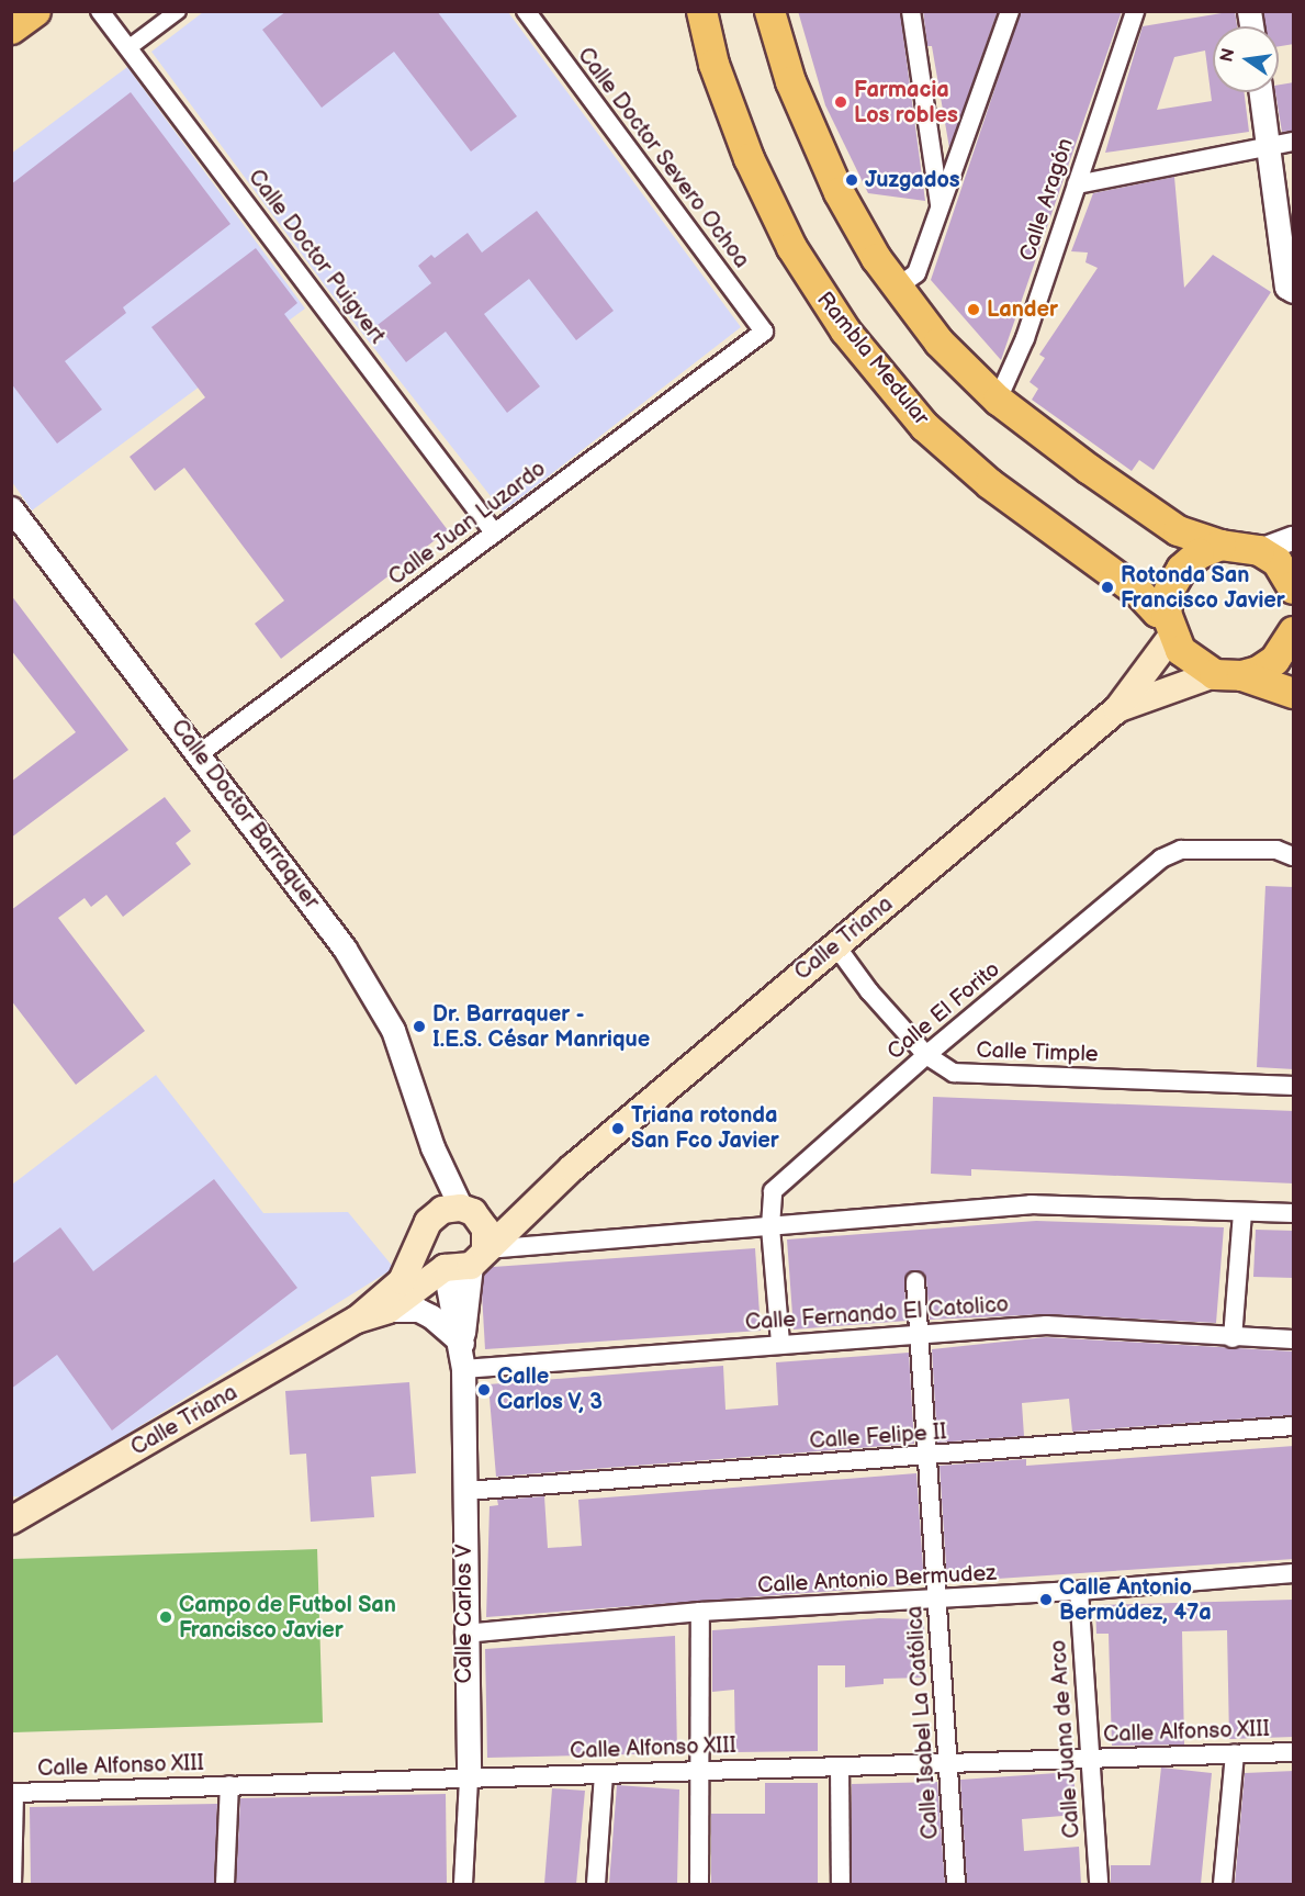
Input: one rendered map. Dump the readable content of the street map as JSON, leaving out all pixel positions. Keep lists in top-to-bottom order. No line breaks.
{"streets":{"main road":["Rambla Medular","Calle Triana"],"street":["Calle Doctor Severo Ochoa","Calle Aragón","Calle Doctor Puigvert","Calle Juan Luzardo","Calle Doctor Barraquer","Calle El Forito","Calle Timple","Calle Fernando El Catolico","Calle Felipe II","Calle Antonio Bermudez","Calle Carlos V","Calle Isabel La Católica","Calle Alfonso XIII","Calle Juana de Arco"]},"crossings":[["Calle Doctor Severo Ochoa","Calle Juan Luzardo"],["Calle Doctor Puigvert","Calle Juan Luzardo"],["Rambla Medular","Calle Triana"],["Calle Juan Luzardo","Calle Doctor Barraquer"],["Calle Doctor Barraquer","Calle Triana"],["Calle Doctor Barraquer","Calle Carlos V"],["Calle Triana","Calle Timple"],["Calle Triana","Calle Carlos V"],["Calle El Forito","Calle Timple"],["Calle El Forito","Calle Fernando El Catolico"],["Calle Fernando El Catolico","Calle Carlos V"],["Calle Fernando El Catolico","Calle Isabel La Católica"],["Calle Felipe II","Calle Carlos V"],["Calle Felipe II","Calle Isabel La Católica"],["Calle Antonio Bermudez","Calle Carlos V"],["Calle Antonio Bermudez","Calle Isabel La Católica"],["Calle Antonio Bermudez","Calle Juana de Arco"],["Calle Carlos V","Calle Alfonso XIII"],["Calle Isabel La Católica","Calle Alfonso XIII"],["Calle Alfonso XIII","Calle Juana de Arco"]],"places":["Farmacia Los robles","Juzgados","Lander","Rotonda San Francisco Javier","Dr. Barraquer - I.E.S. César Manrique","Triana rotonda San Fco Javier","Calle Carlos V, 3","Calle Antonio Bermúdez, 47a","Campo de Futbol San Francisco Javier"],"north":"left"}
